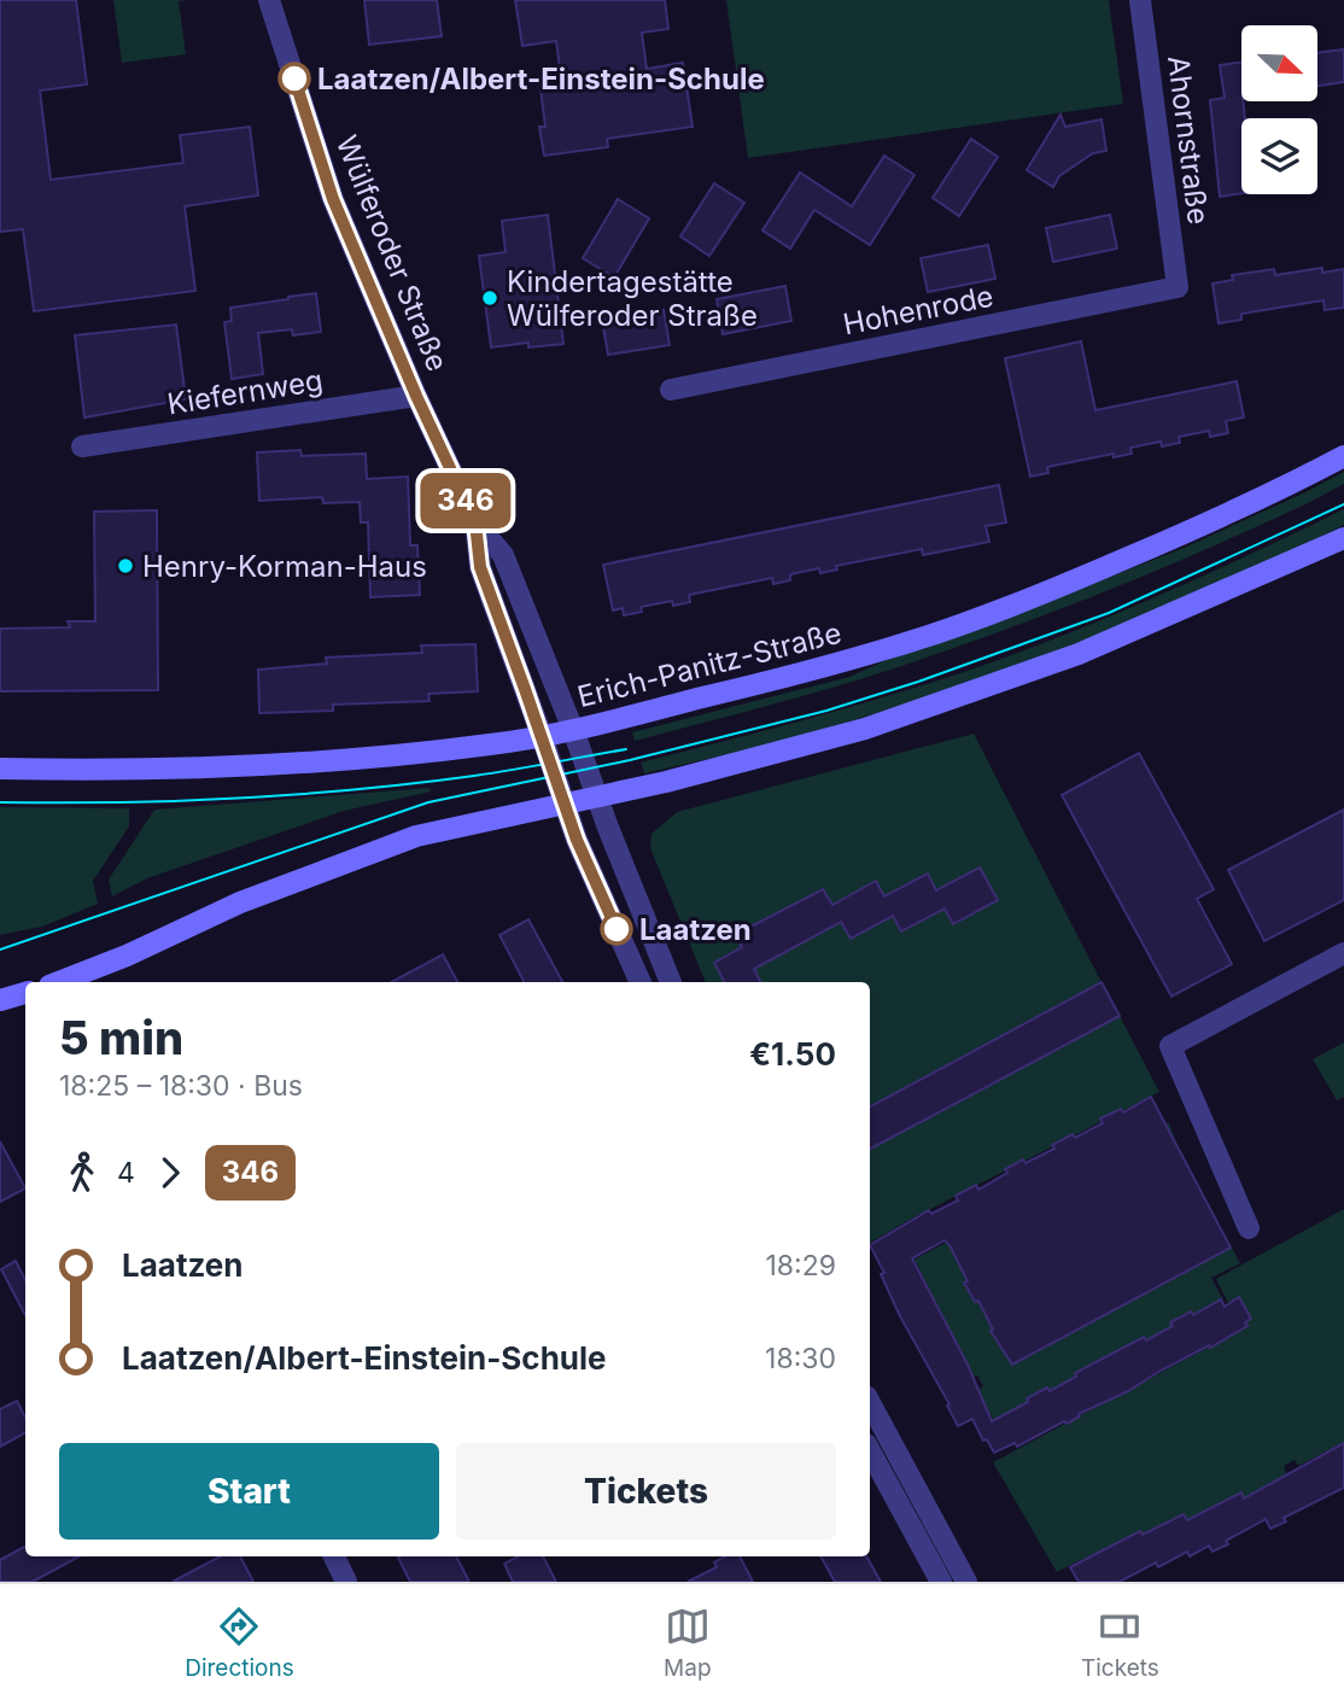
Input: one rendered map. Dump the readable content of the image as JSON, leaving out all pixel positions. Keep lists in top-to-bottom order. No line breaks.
{"streets":{"main road":["Erich-Panitz-Straße"],"street":["Ahornstraße","Wülferoder Straße","Hohenrode","Kiefernweg"]},"crossings":[["Ahornstraße","Hohenrode"],["Wülferoder Straße","Kiefernweg"],["Wülferoder Straße","Erich-Panitz-Straße"]],"places":["Laatzen/Albert-Einstein-Schule","Kindertagestätte Wülferoder Straße","Henry-Korman-Haus","Laatzen"],"lines":["bus line 346"],"north":"bottom right","page":{"on_map":"346","heading":["5 min","18:25 – 18:30 · Bus","€1.50"],"legs":["4","346"],"list":[{"name":"Laatzen","value":"18:29"},{"name":"Laatzen/Albert-Einstein-Schule","value":"18:30"}],"buttons":["Start","Tickets"],"tabs":["Directions","Map","Tickets"]}}
